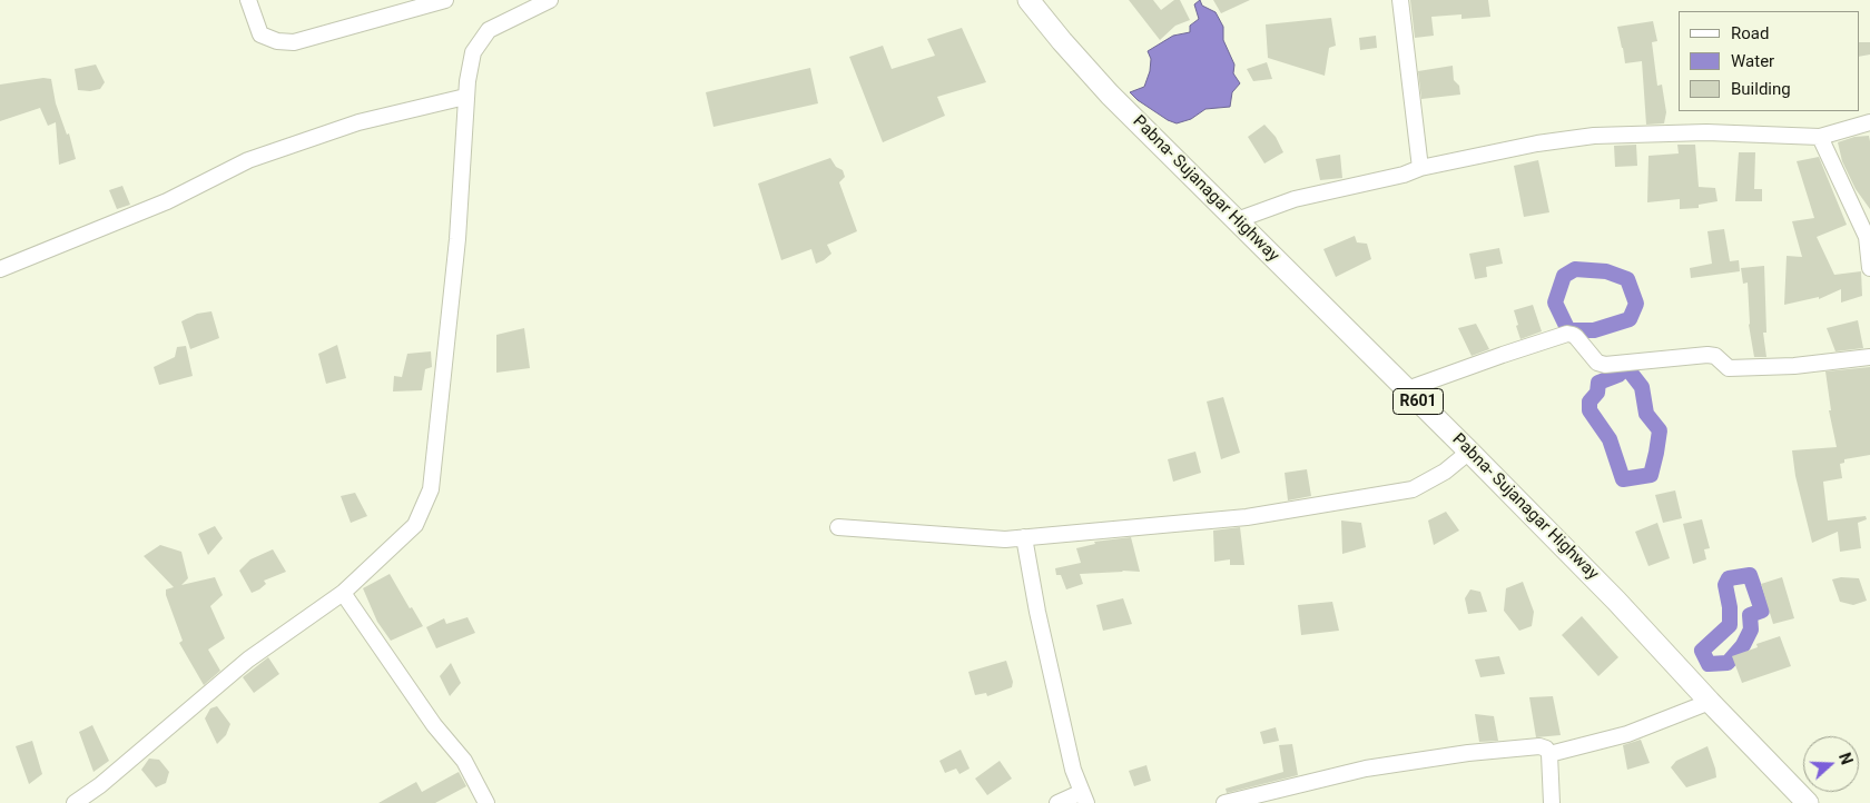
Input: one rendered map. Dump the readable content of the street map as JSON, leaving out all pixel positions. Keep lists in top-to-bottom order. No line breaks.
{"streets":{"main road":["Pabna- Sujanagar Highway","R601"]},"legend":["Road","Water","Building"],"north":"right"}
